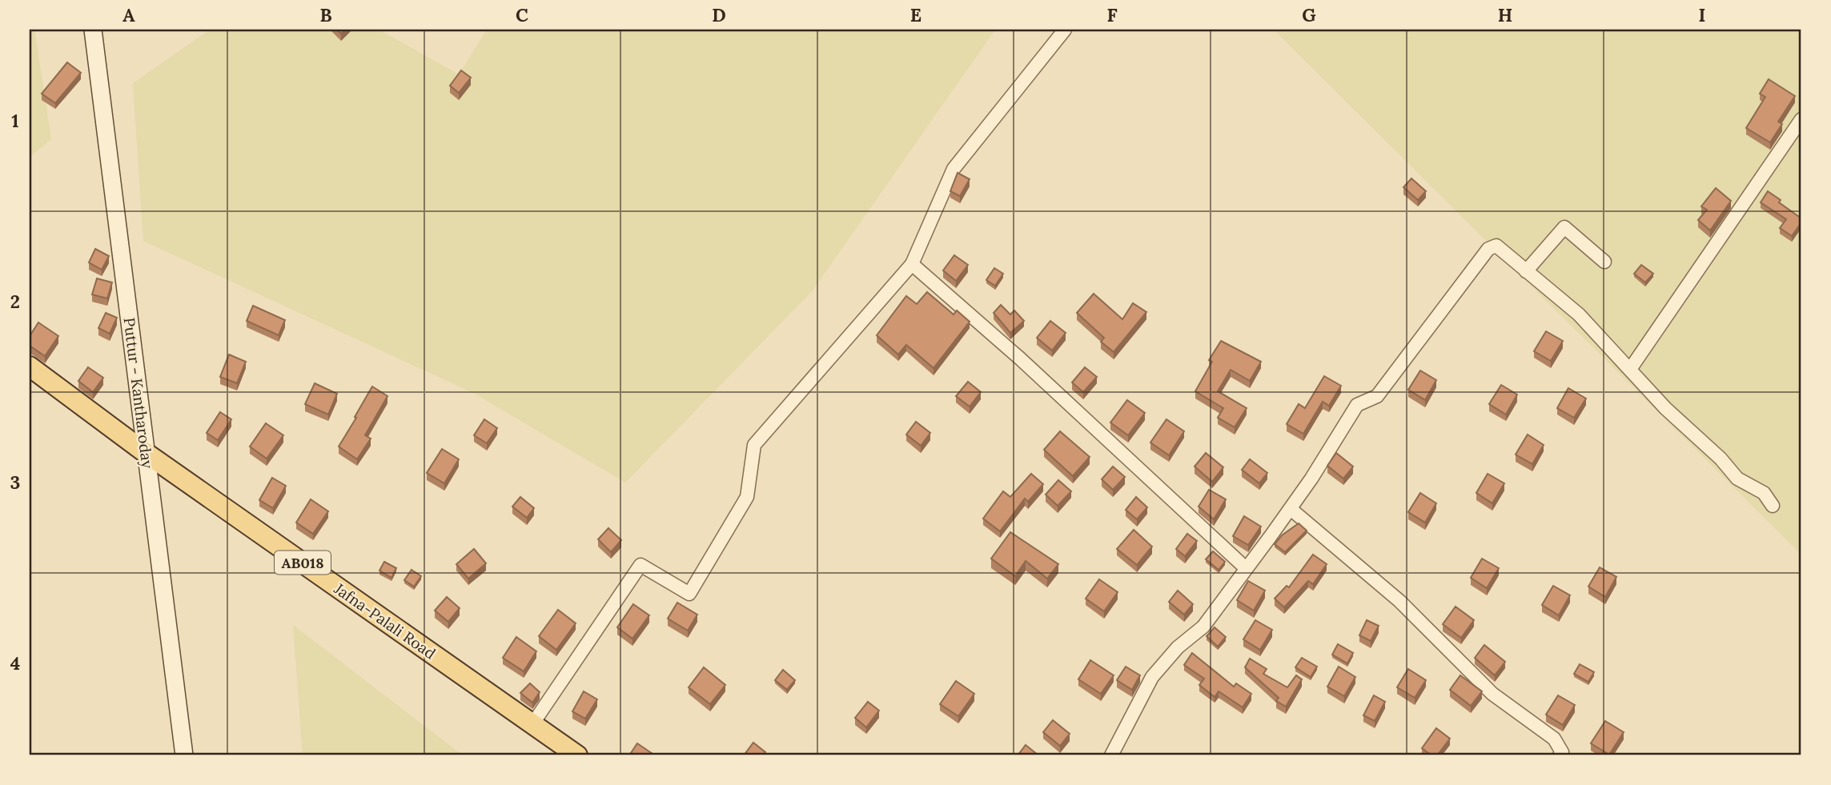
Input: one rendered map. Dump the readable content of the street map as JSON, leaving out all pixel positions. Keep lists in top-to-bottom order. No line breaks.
{"streets":{"main road":["Puttur - Kantharoday","AB018","Jafna-Palali Road"]},"crossings":[["Puttur - Kantharoday","Jafna-Palali Road"]],"grid":{"columns":["A","B","C","D","E","F","G","H","I"],"rows":["1","2","3","4"]}}
